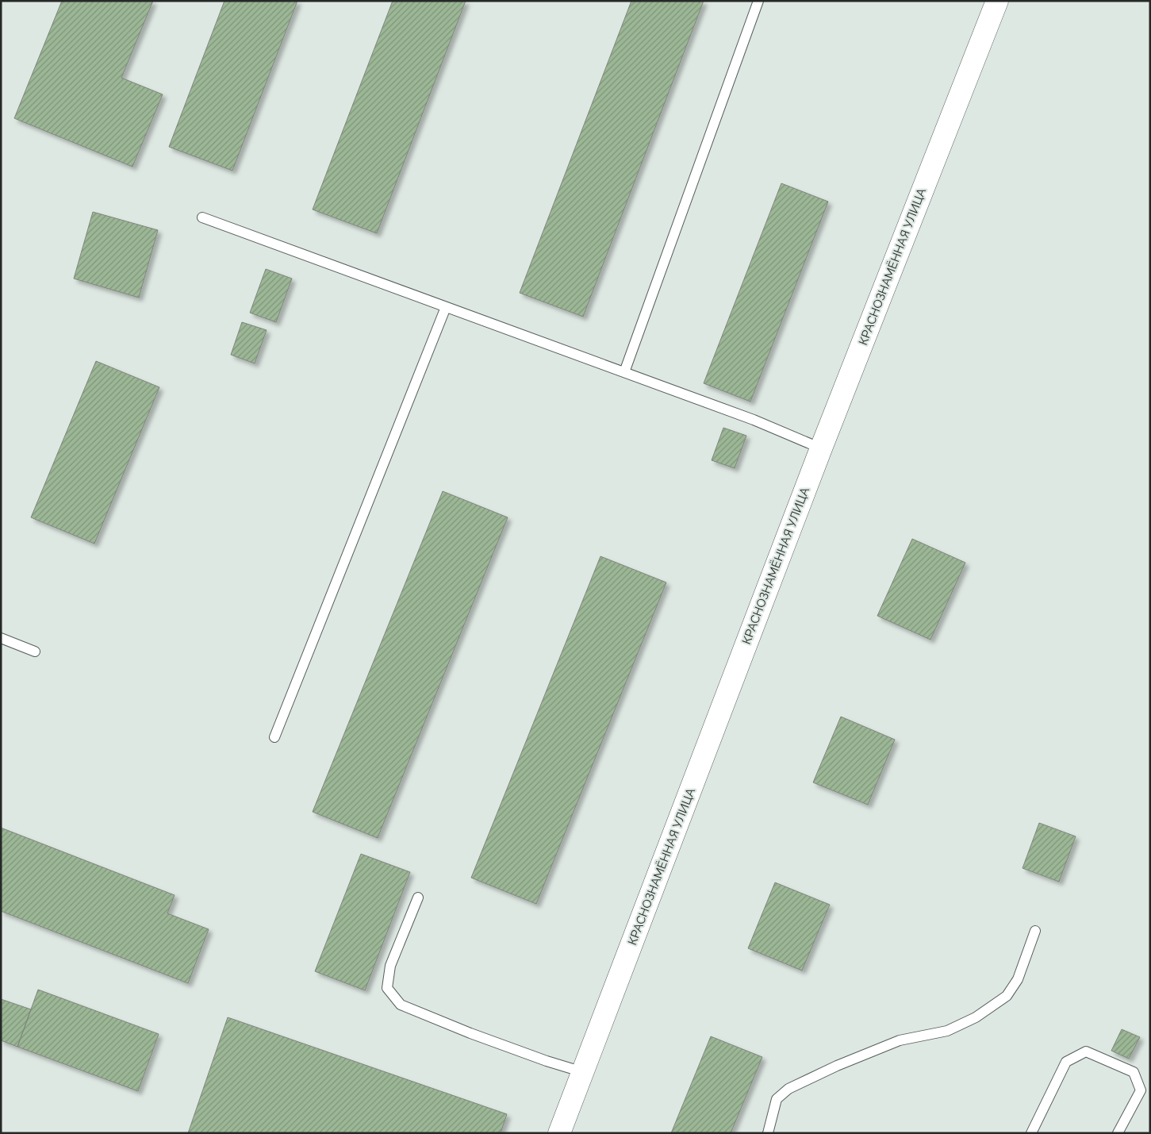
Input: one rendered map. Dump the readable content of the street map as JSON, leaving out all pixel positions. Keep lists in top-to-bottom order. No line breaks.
{"streets":{"main road":["КРАСНОЗНАМЁННАЯ УЛИЦА"]}}
